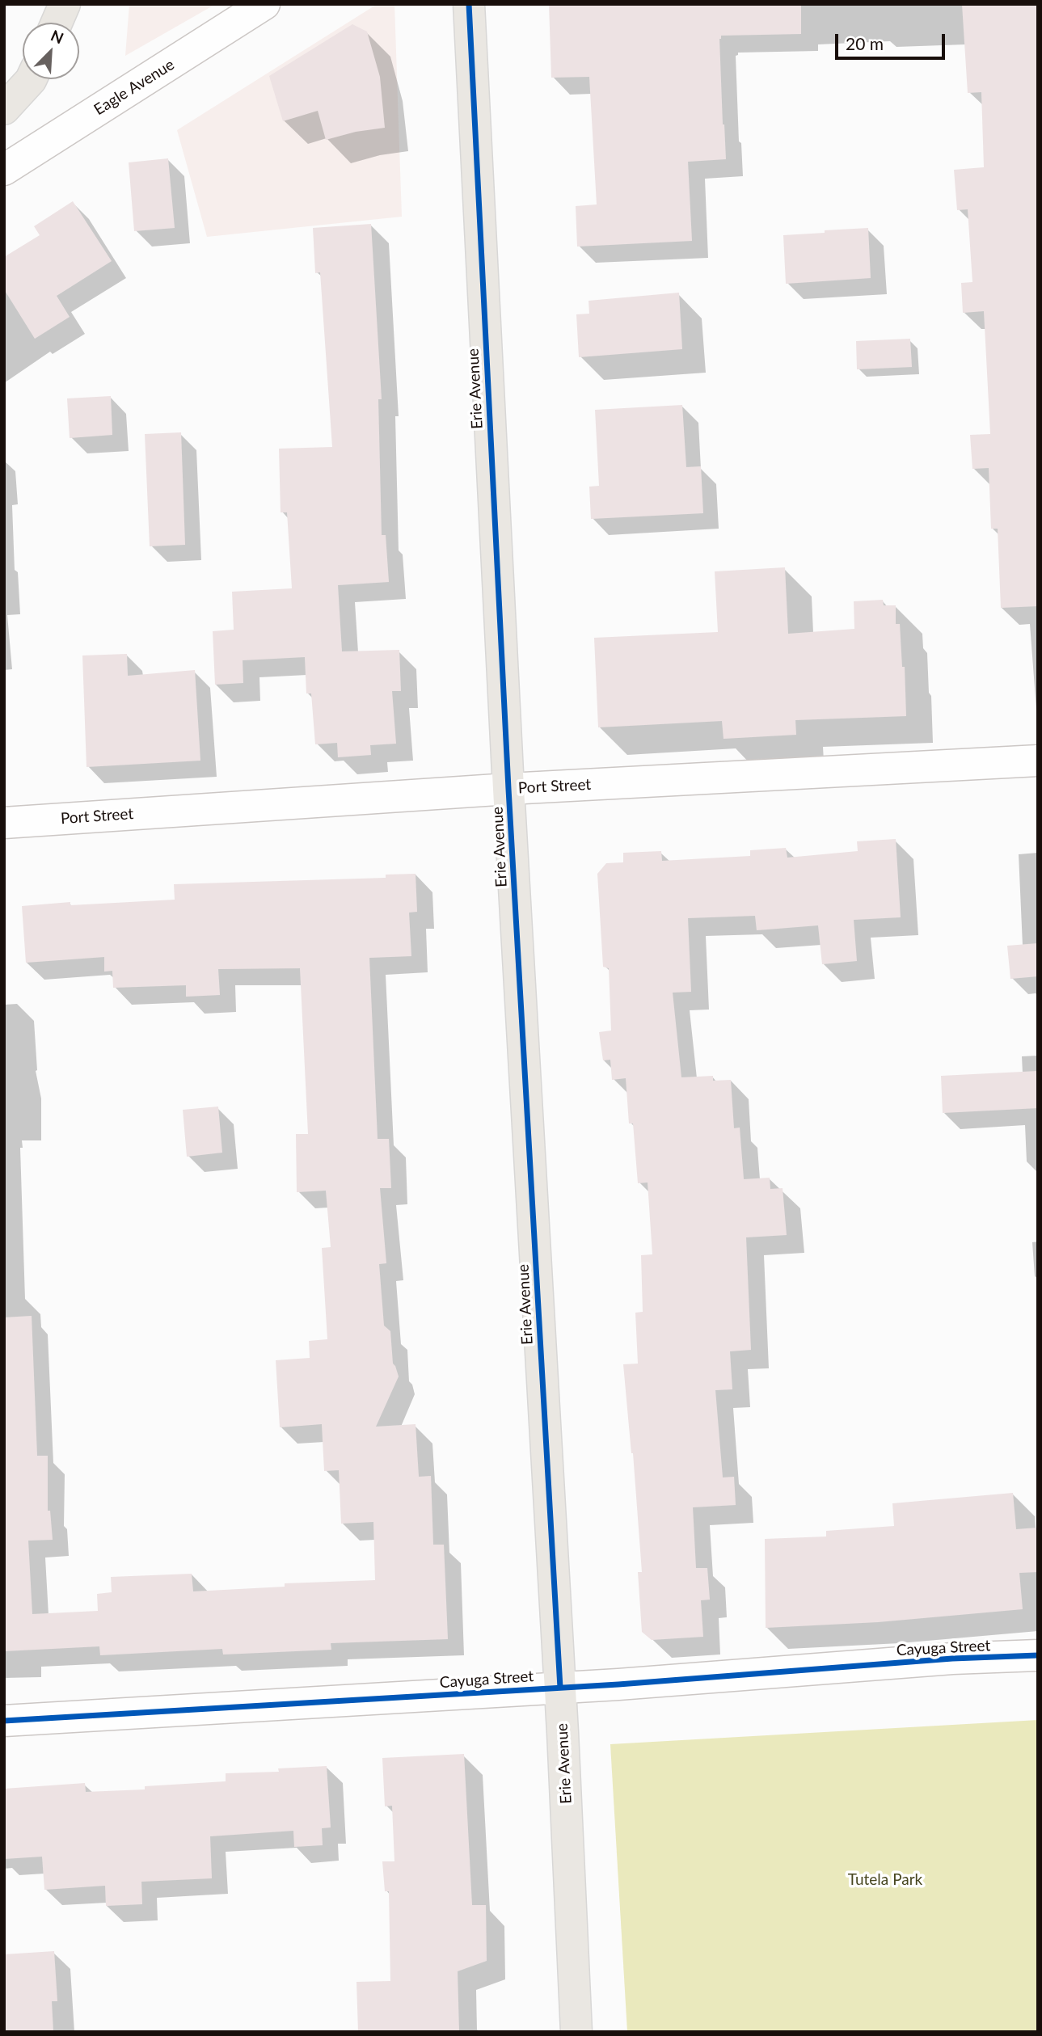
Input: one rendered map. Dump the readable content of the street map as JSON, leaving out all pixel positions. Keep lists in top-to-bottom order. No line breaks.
{"streets":{"main road":["Erie Avenue"],"street":["Eagle Avenue","Port Street","Cayuga Street"]},"crossings":[["Erie Avenue","Port Street"],["Erie Avenue","Cayuga Street"]],"parks":["Tutela Park"],"scale_bar":"20 m","north":"top right"}
